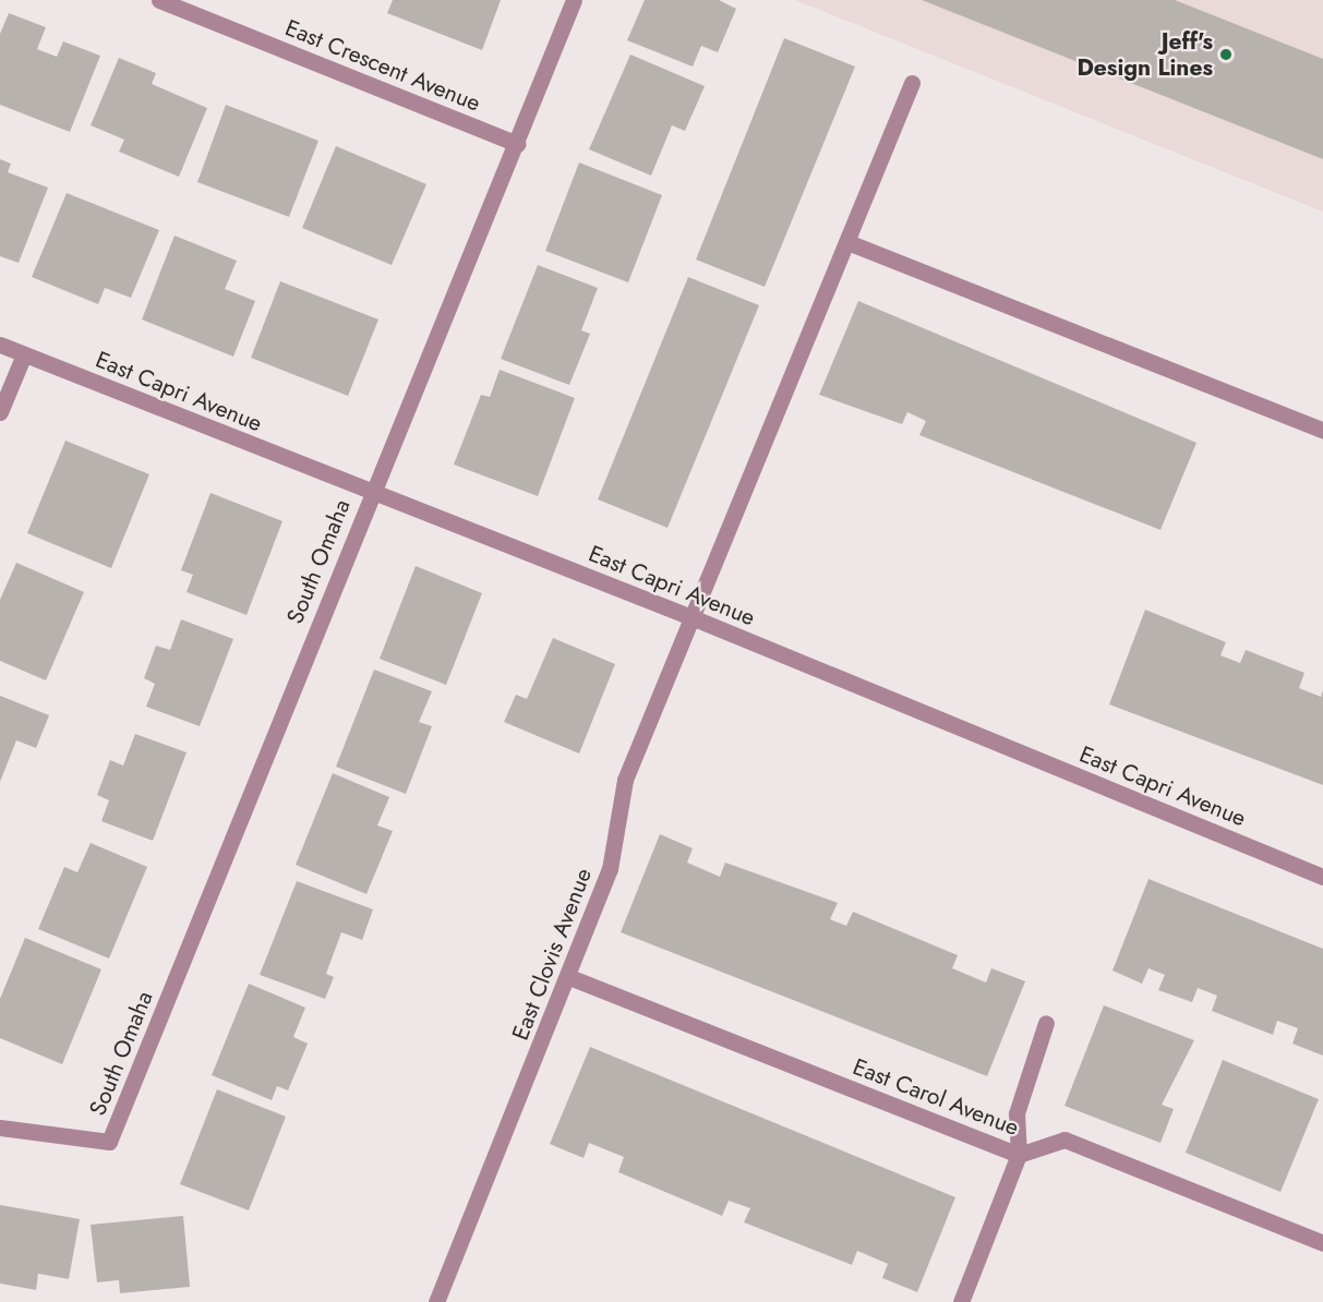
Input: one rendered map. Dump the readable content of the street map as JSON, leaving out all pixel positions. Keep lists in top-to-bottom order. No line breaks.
{"streets":{"street":["East Crescent Avenue","East Capri Avenue","South Omaha","East Clovis Avenue","East Carol Avenue"]},"crossings":[["East Crescent Avenue","South Omaha"],["East Capri Avenue","South Omaha"],["East Capri Avenue","East Clovis Avenue"],["East Clovis Avenue","East Carol Avenue"]],"places":["Jeff's Design Lines"]}
